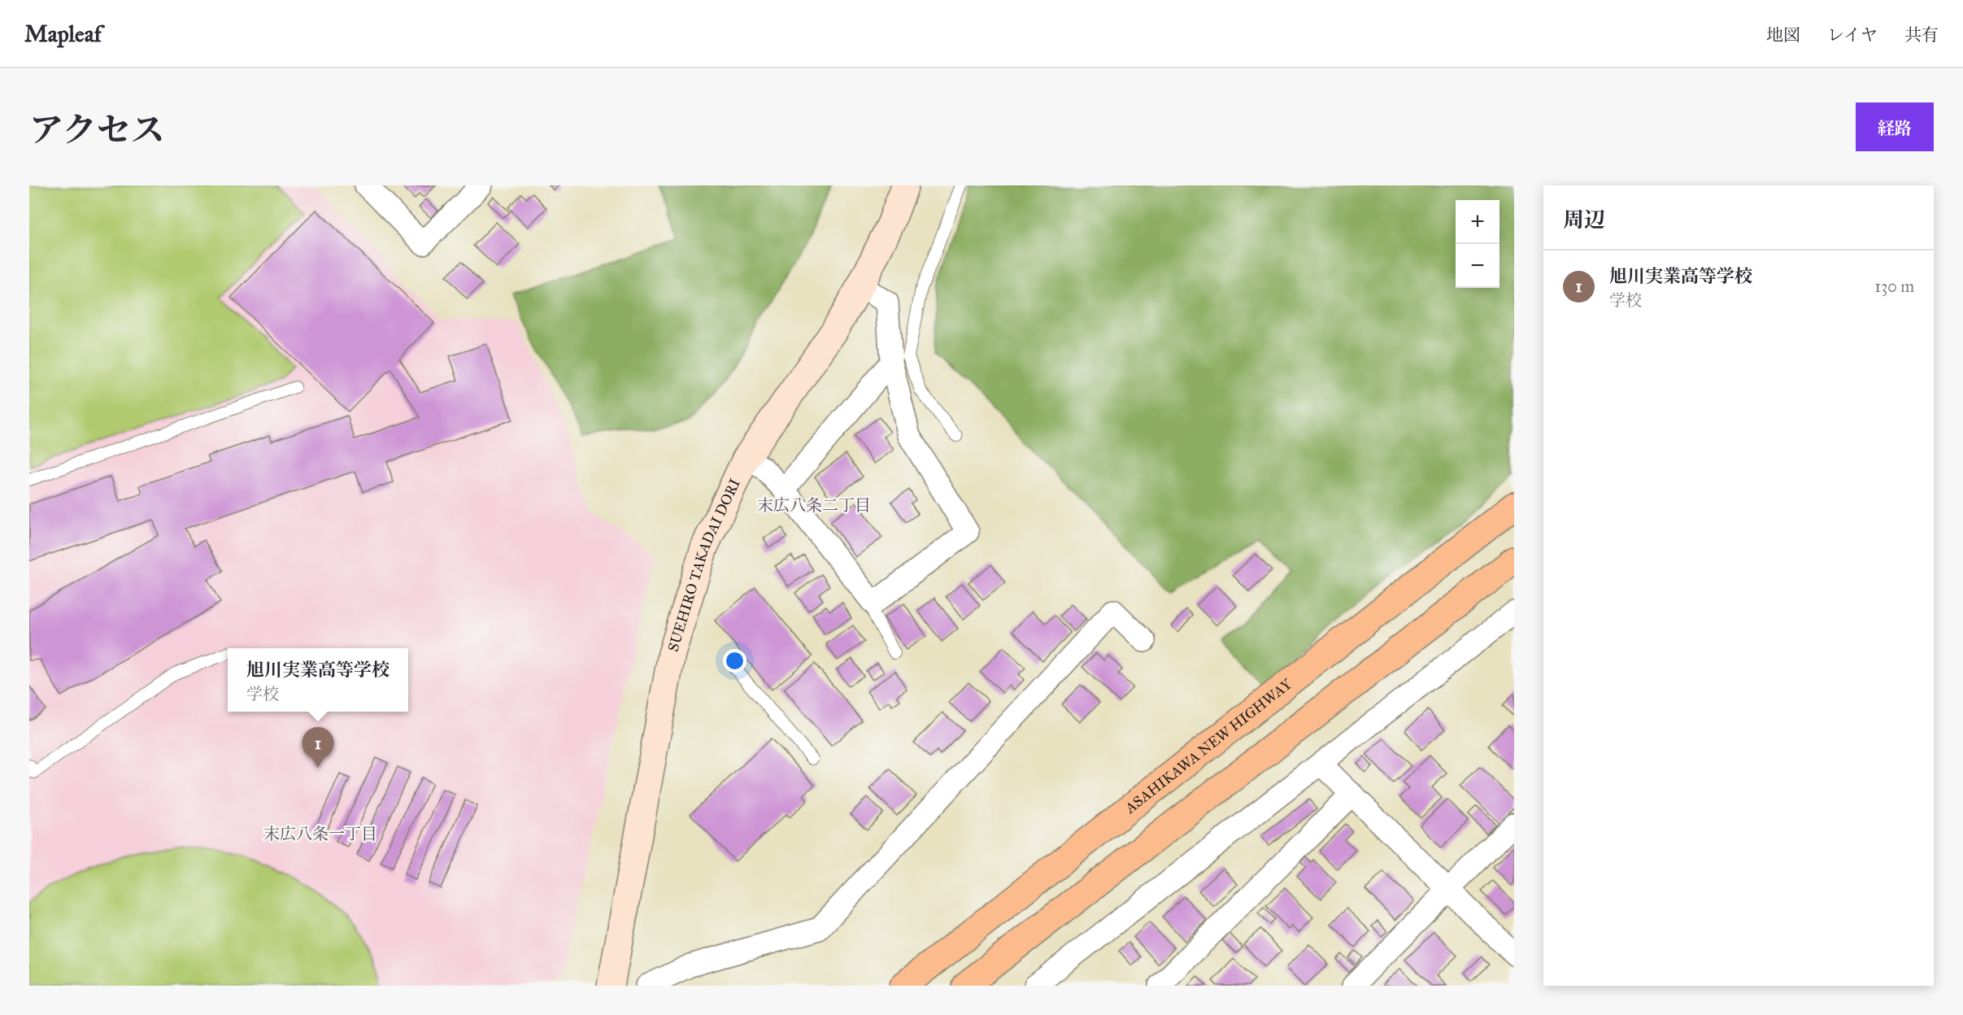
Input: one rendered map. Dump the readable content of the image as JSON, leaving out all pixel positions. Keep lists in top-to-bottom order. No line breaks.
{"streets":{"highway":["ASAHIKAWA NEW HIGHWAY"],"street":["SUEHIRO TAKADAI DORI"]},"districts":["末広八条二丁目","末広八条一丁目"],"page":{"header":"Mapleaf","nav":["地図","レイヤ","共有"],"title":"アクセス","buttons":"経路","heading":"周辺","map_buttons":["+","−"],"list":[{"mark":"1","name":"旭川実業高等学校","note":"学校","value":"130 m"}],"popup":["旭川実業高等学校","学校"],"pins":"1"}}
